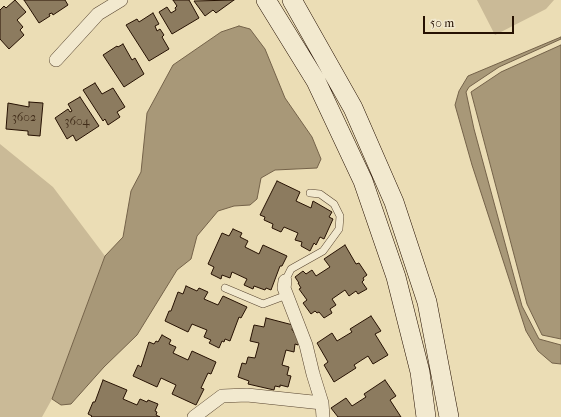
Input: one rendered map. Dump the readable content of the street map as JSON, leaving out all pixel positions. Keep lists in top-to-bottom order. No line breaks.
{"house_numbers":["3602","3604"],"scale_bar":"50 m"}
